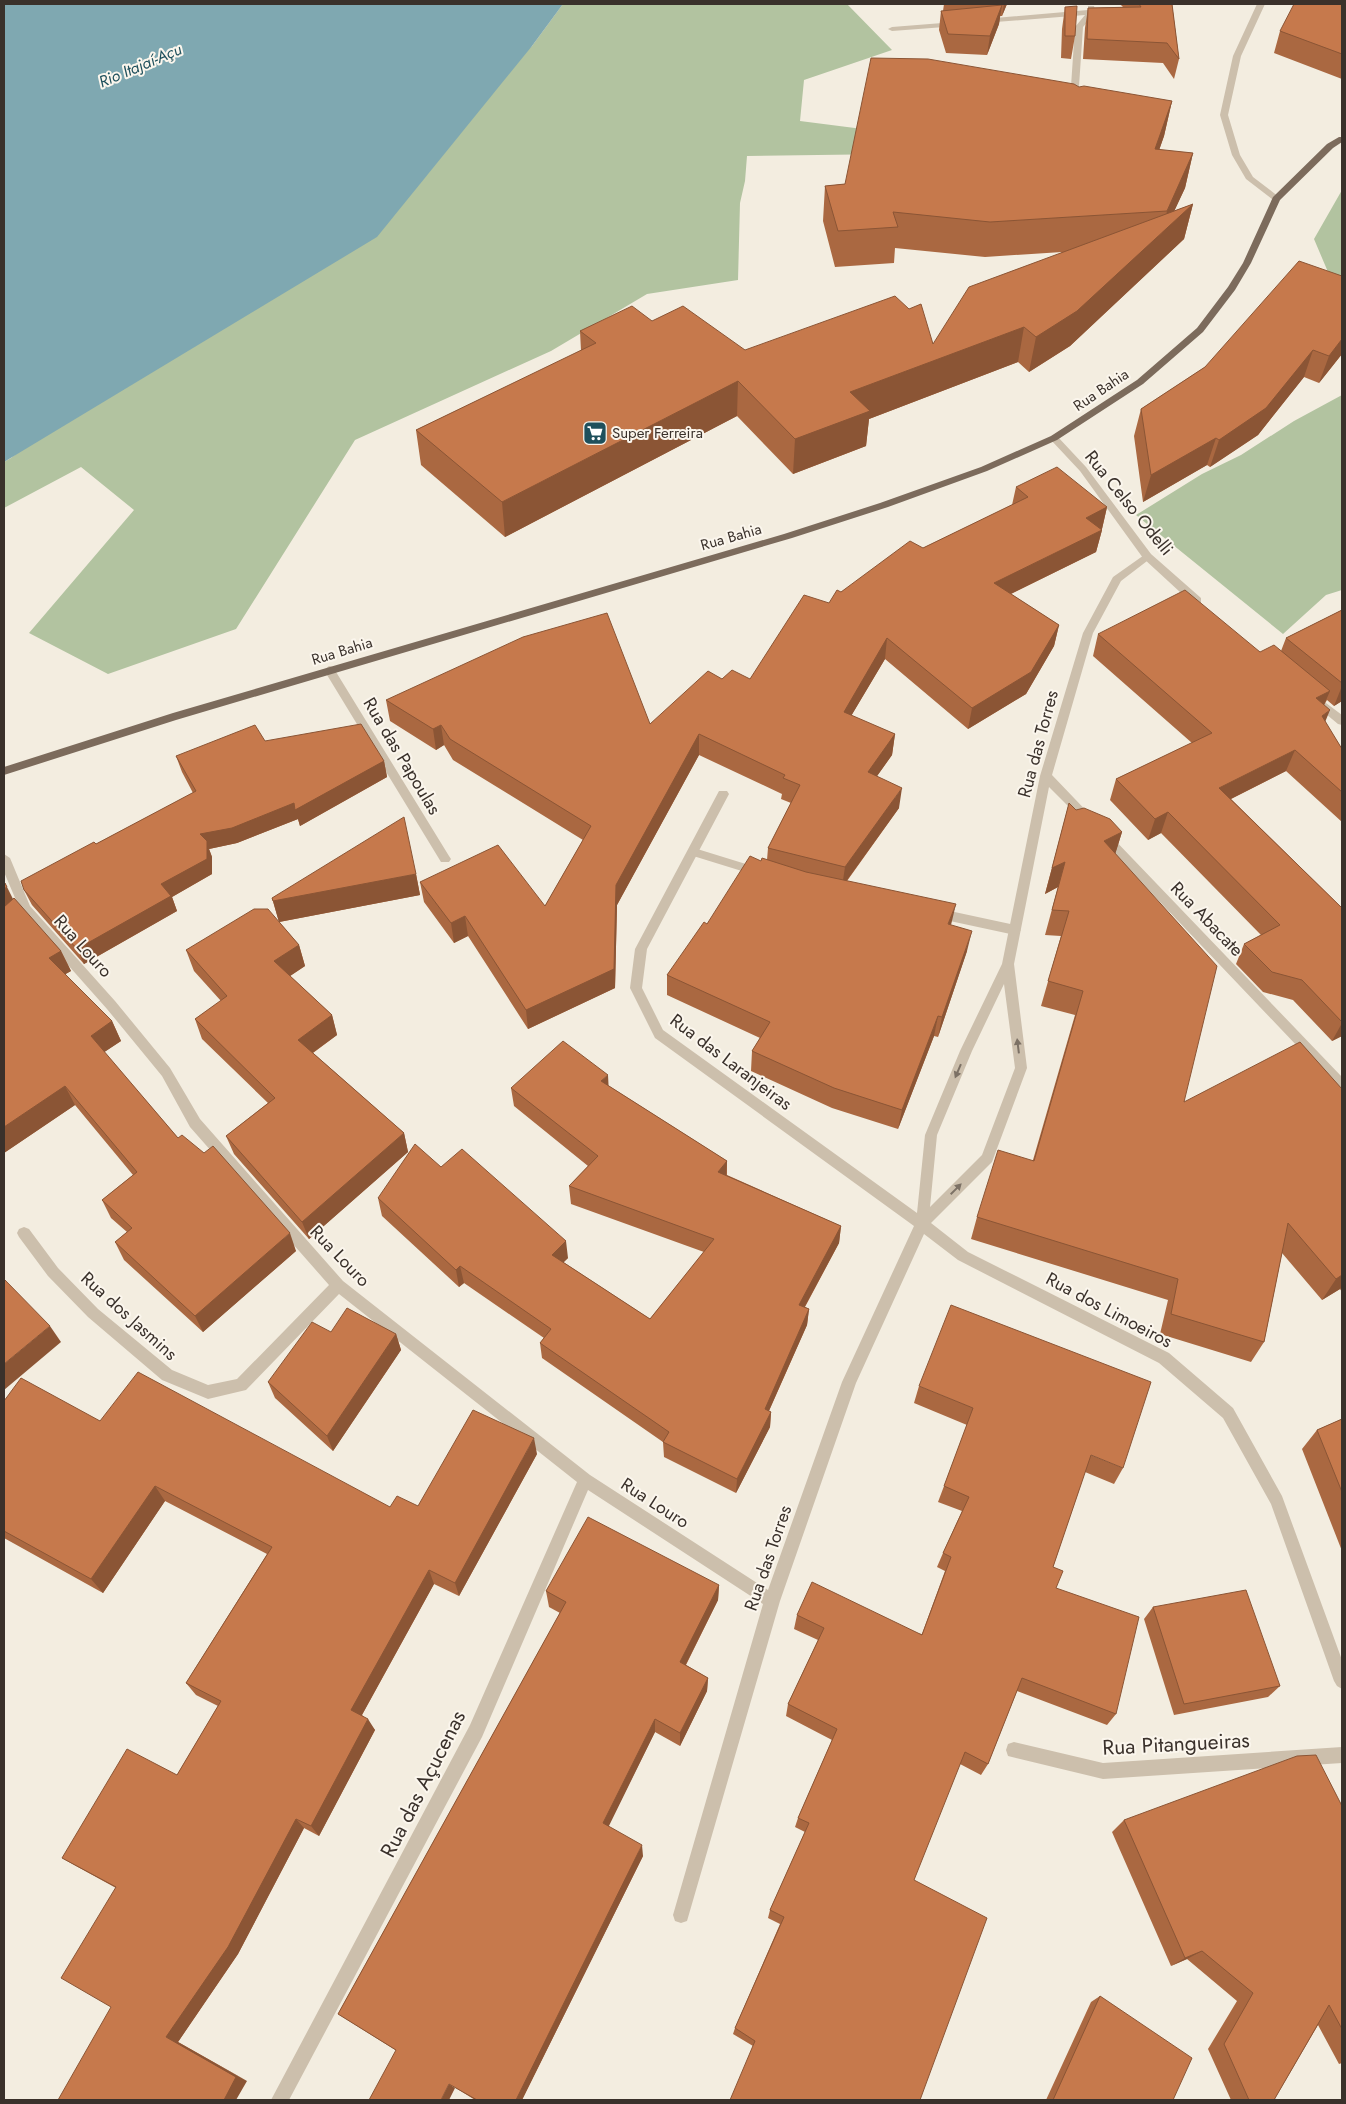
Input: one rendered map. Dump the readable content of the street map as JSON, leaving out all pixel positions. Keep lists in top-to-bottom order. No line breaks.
{"streets":{"main road":["Rua Bahia"],"street":["Rua Celso Odelli","Rua das Torres","Rua das Papoulas","Rua Abacate","Rua Louro","Rua das Laranjeiras","Rua dos Limoeiros","Rua dos Jasmins","Rua Pitangueiras","Rua das Açucenas"]},"crossings":[["Rua Bahia","Rua Celso Odelli"],["Rua Bahia","Rua das Papoulas"],["Rua Celso Odelli","Rua das Torres"],["Rua das Torres","Rua Abacate"],["Rua das Torres","Rua Louro"],["Rua das Torres","Rua das Laranjeiras"],["Rua das Torres","Rua dos Limoeiros"],["Rua Louro","Rua dos Jasmins"],["Rua Louro","Rua das Açucenas"],["Rua das Laranjeiras","Rua dos Limoeiros"]],"water":["Rio Itajaí-Açu"],"places":{"supermarket":["Super Ferreira"]}}
